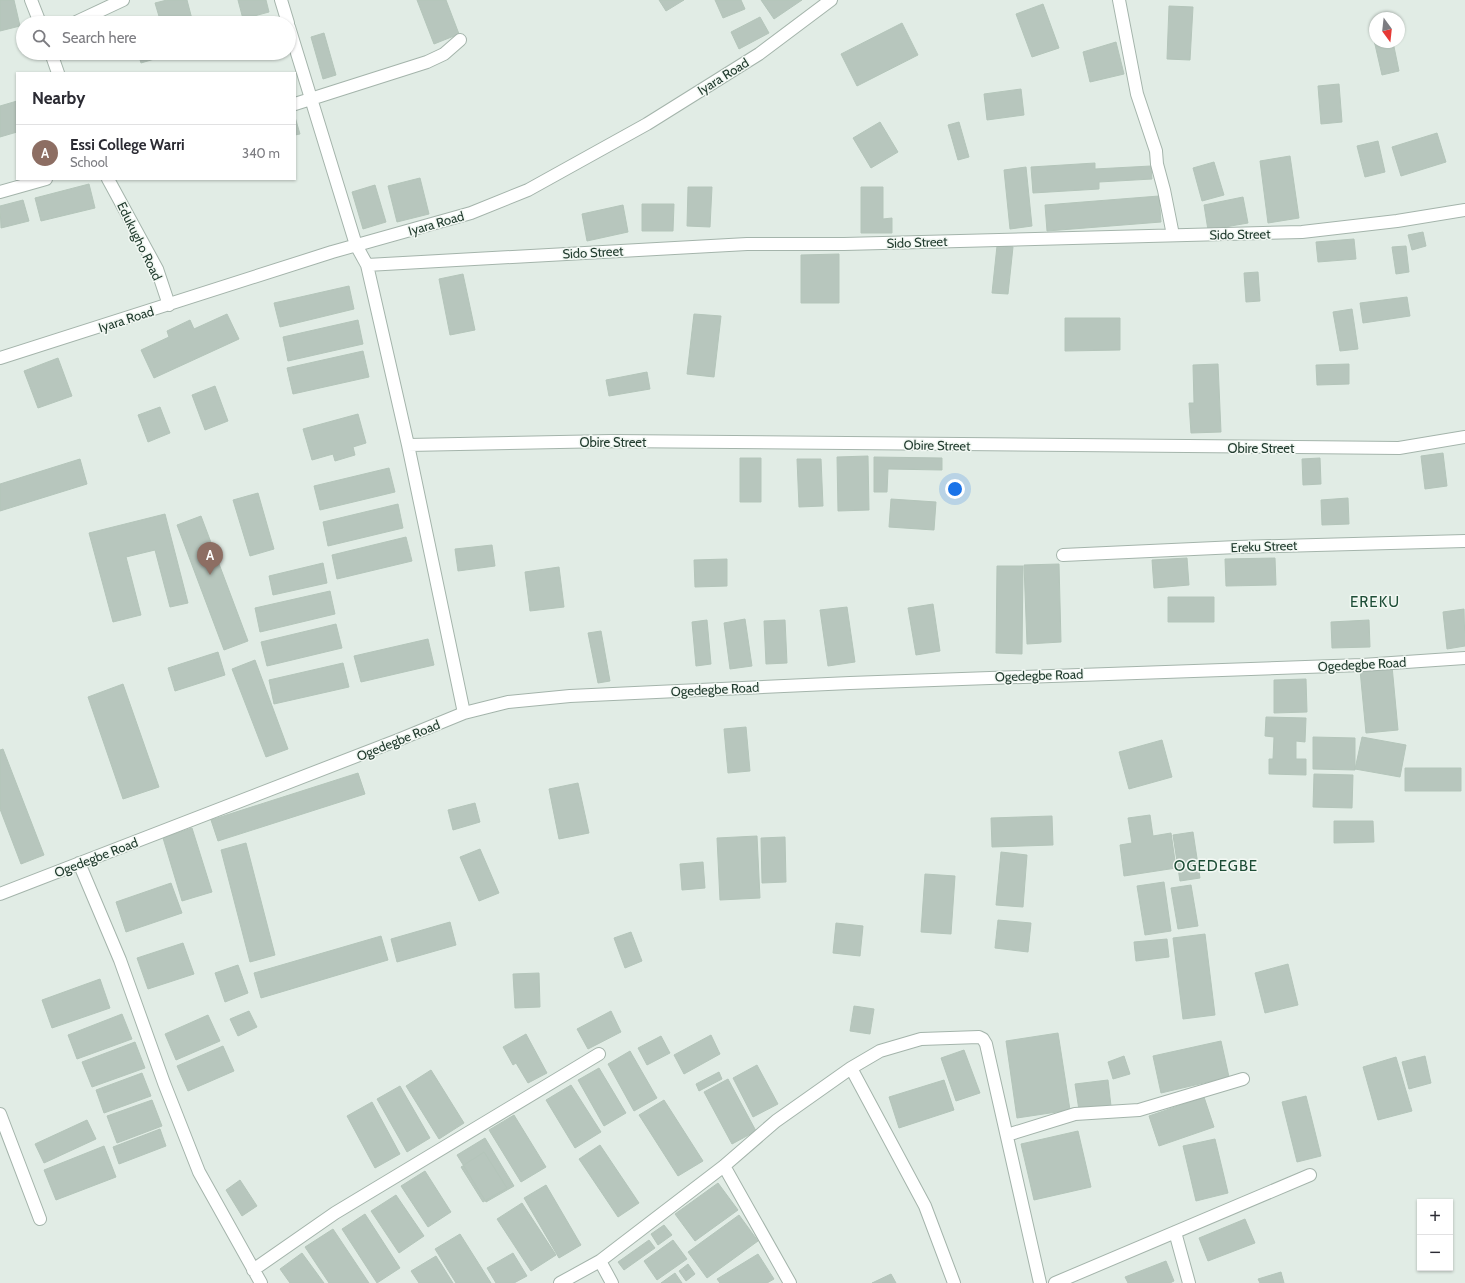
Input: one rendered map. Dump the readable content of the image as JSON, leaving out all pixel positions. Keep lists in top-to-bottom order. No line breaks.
{"streets":{"street":["Iyara Road","Sido Street","Edukugho Road","Obire Street","Ereku Street","Ogedegbe Road"]},"crossings":[["Iyara Road","Edukugho Road"]],"districts":["EREKU","OGEDEGBE"],"north":"bottom","page":{"search":"Search here","heading":"Nearby","list":[{"mark":"A","name":"Essi College Warri","note":"School","value":"340 m"}],"pins":"A","map_buttons":["+","−"]}}
